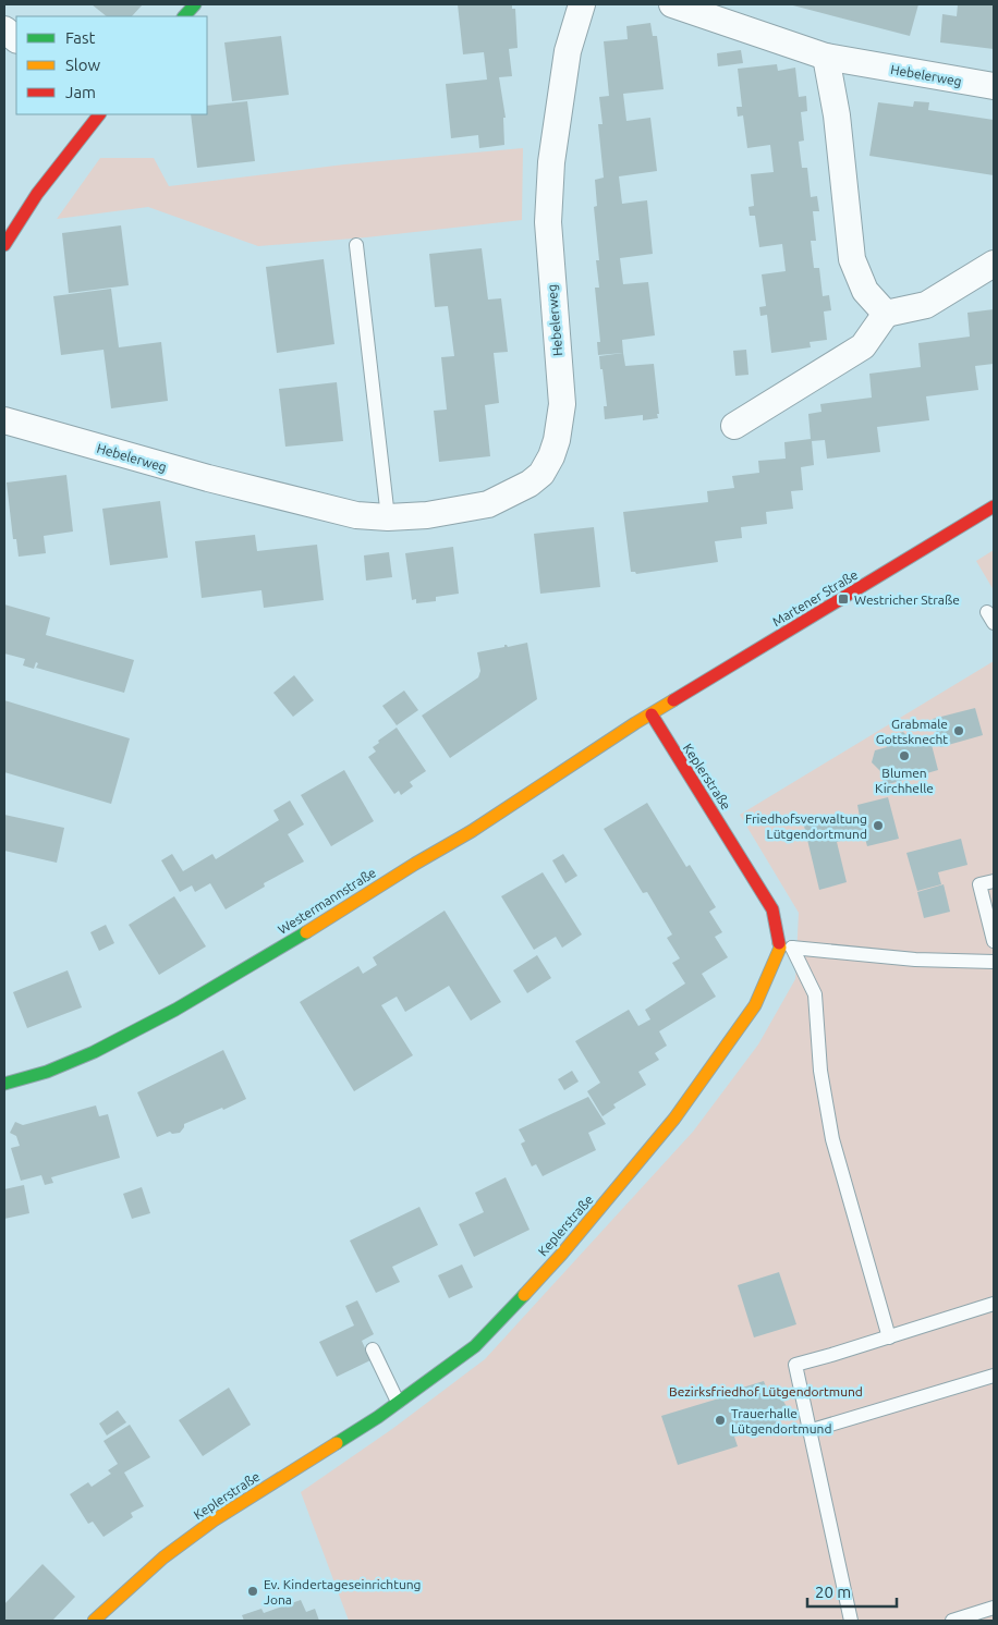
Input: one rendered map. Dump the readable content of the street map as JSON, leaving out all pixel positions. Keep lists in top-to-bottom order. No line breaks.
{"streets":{"street":["Hebelerweg","Martener Straße","Keplerstraße","Westermannstraße"]},"crossings":[["Martener Straße","Keplerstraße"],["Martener Straße","Westermannstraße"],["Keplerstraße","Westermannstraße"]],"parks":["Bezirksfriedhof Lütgendortmund"],"places":{"transit":["Westricher Straße"],"other":["Grabmale Gottsknecht","Blumen Kirchhelle","Friedhofsverwaltung Lütgendortmund","Trauerhalle Lütgendortmund","Ev. Kindertageseinrichtung Jona"]},"legend":["Fast","Slow","Jam"],"scale_bar":"20 m"}
